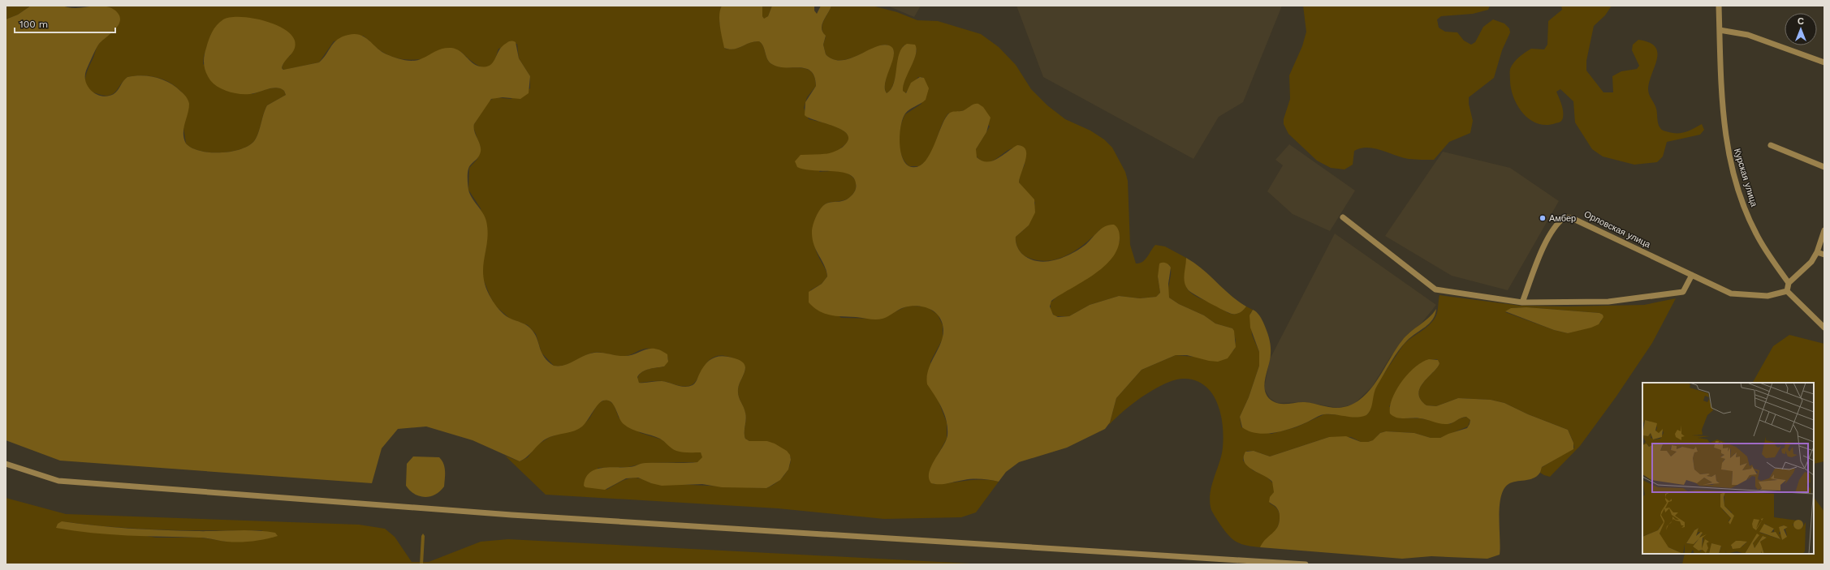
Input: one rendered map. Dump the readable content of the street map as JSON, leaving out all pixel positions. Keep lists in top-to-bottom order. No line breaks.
{"streets":{"street":["Курская улица","Орловская улица"]},"places":["Амбер"],"scale_bar":"100 m","north":"top"}
